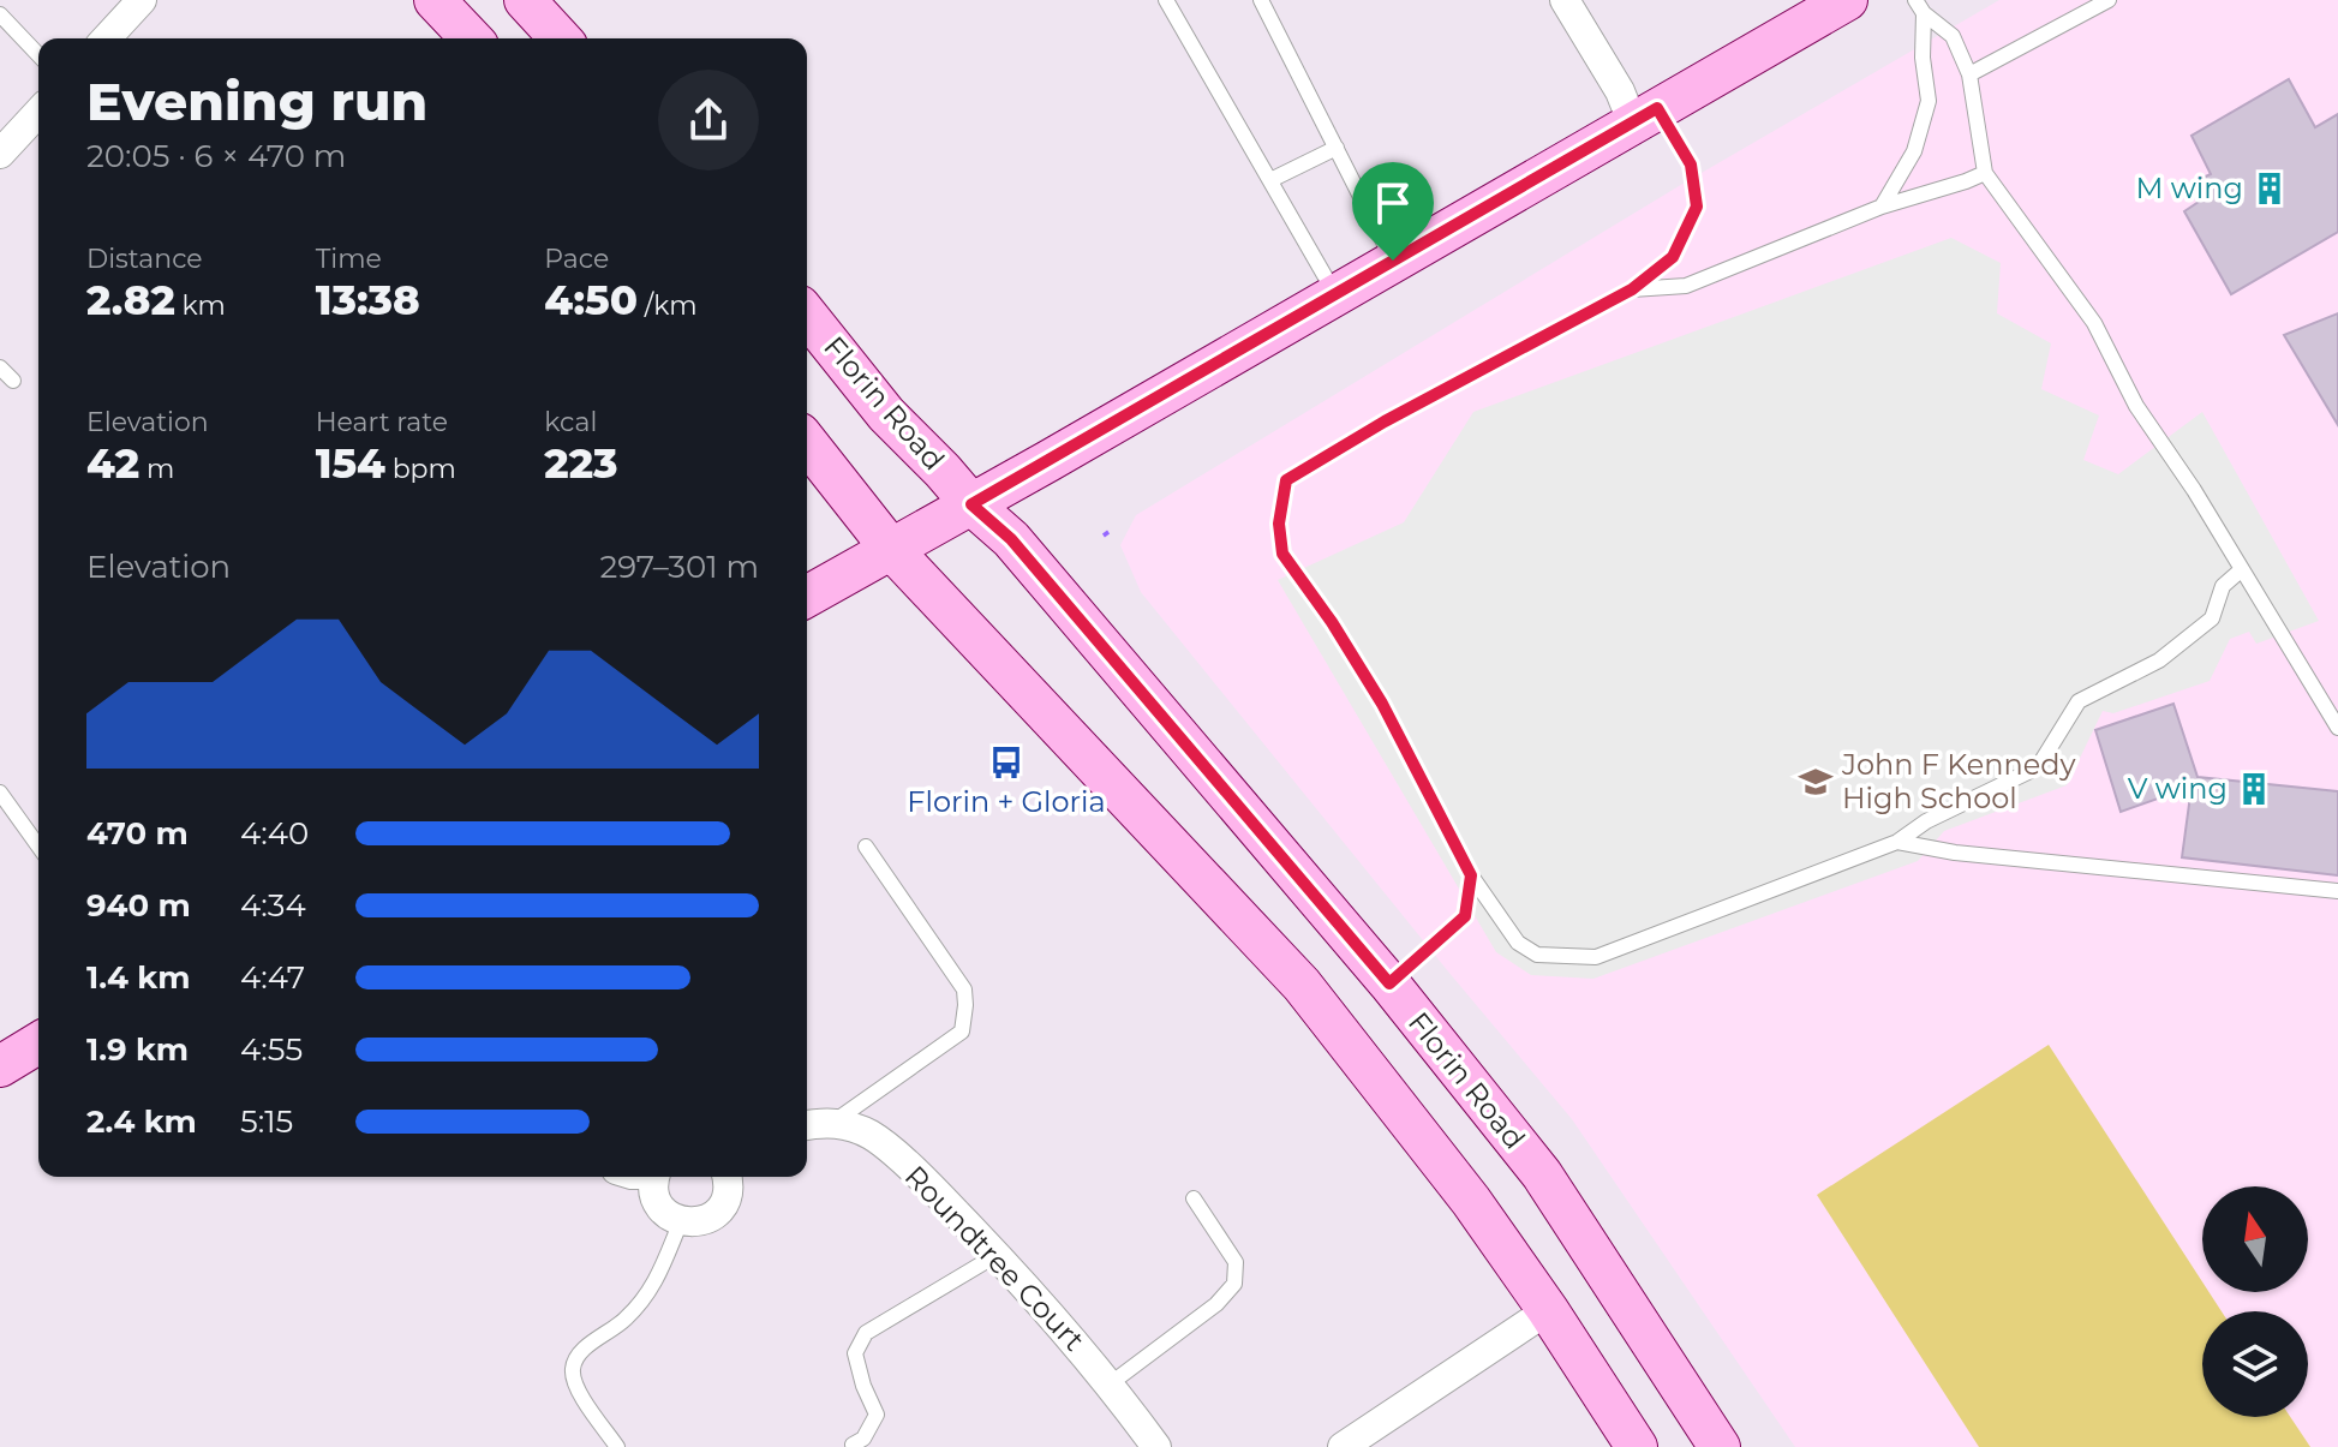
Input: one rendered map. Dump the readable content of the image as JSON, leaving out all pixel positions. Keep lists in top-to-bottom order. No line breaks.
{"streets":{"main road":["Florin Road"],"street":["Roundtree Court"]},"places":{"building":["M wing","V wing"],"bus stop":["Florin + Gloria"],"school or university":["John F Kennedy High School"]},"north":"top","page":{"heading":["Evening run","20:05 · 6 × 470 m"],"stats":[["Distance","2.82 km"],["Time","13:38"],["Pace","4:50 /km"],["Elevation","42 m"],["Heart rate","154 bpm"],["kcal","223"]],"chart":["Elevation","297–301 m"],"list":[{"name":"470 m","note":"4:40"},{"name":"940 m","note":"4:34"},{"name":"1.4 km","note":"4:47"},{"name":"1.9 km","note":"4:55"},{"name":"2.4 km","note":"5:15"}]}}
